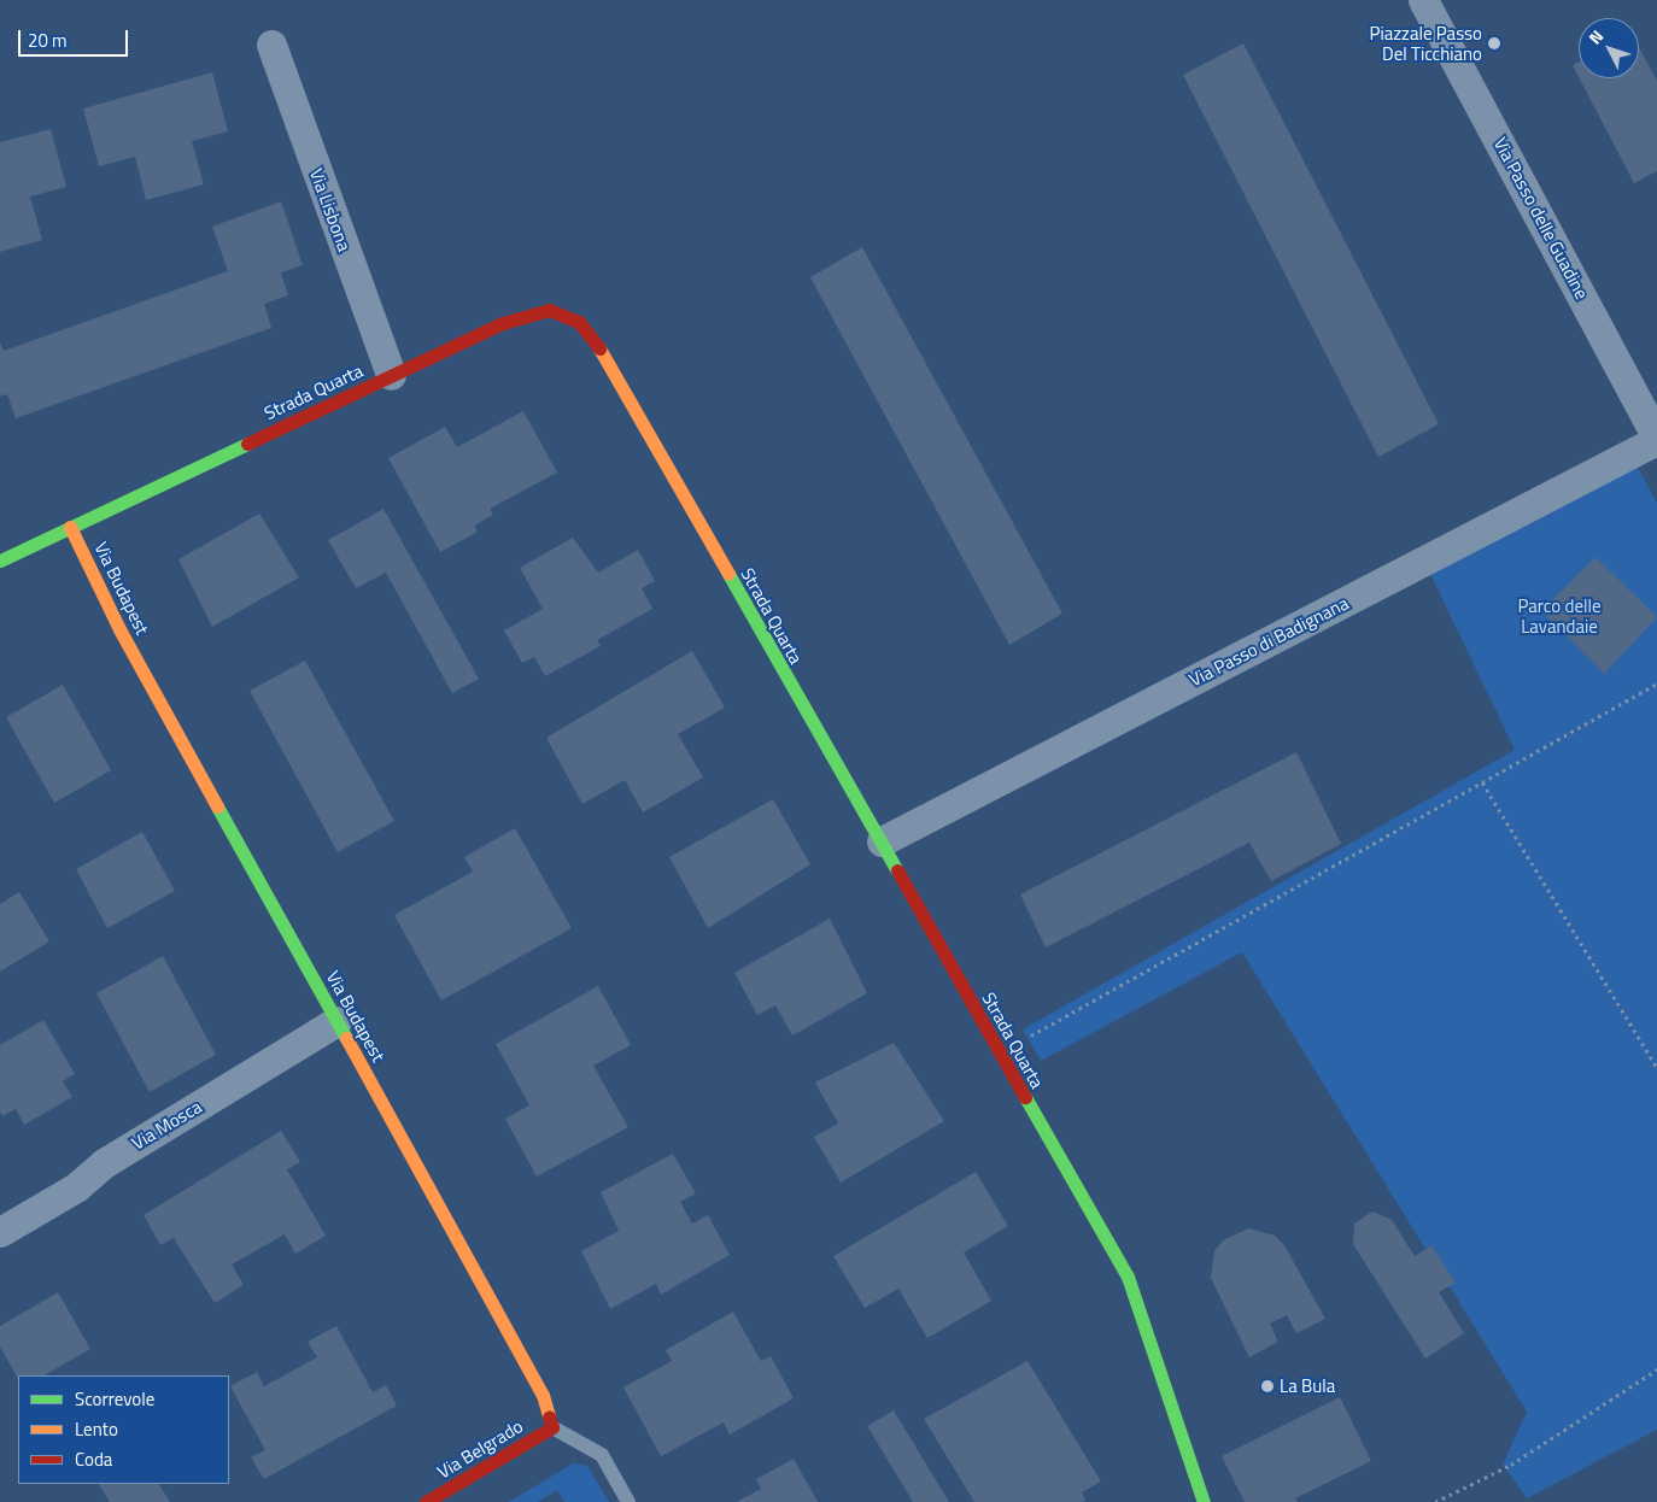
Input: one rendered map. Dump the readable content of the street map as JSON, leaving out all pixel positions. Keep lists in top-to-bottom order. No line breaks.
{"streets":{"street":["Via Lisbona","Via Passo delle Guadine","Strada Quarta","Via Budapest","Via Passo di Badignana","Via Mosca","Via Belgrado"]},"crossings":[["Via Lisbona","Strada Quarta"],["Via Passo delle Guadine","Via Passo di Badignana"],["Strada Quarta","Via Budapest"],["Strada Quarta","Via Passo di Badignana"],["Via Budapest","Via Mosca"],["Via Budapest","Via Belgrado"]],"parks":["Parco delle Lavandaie"],"places":["Piazzale Passo Del Ticchiano","La Bula"],"legend":["Scorrevole","Lento","Coda"],"scale_bar":"20 m","north":"top left"}
